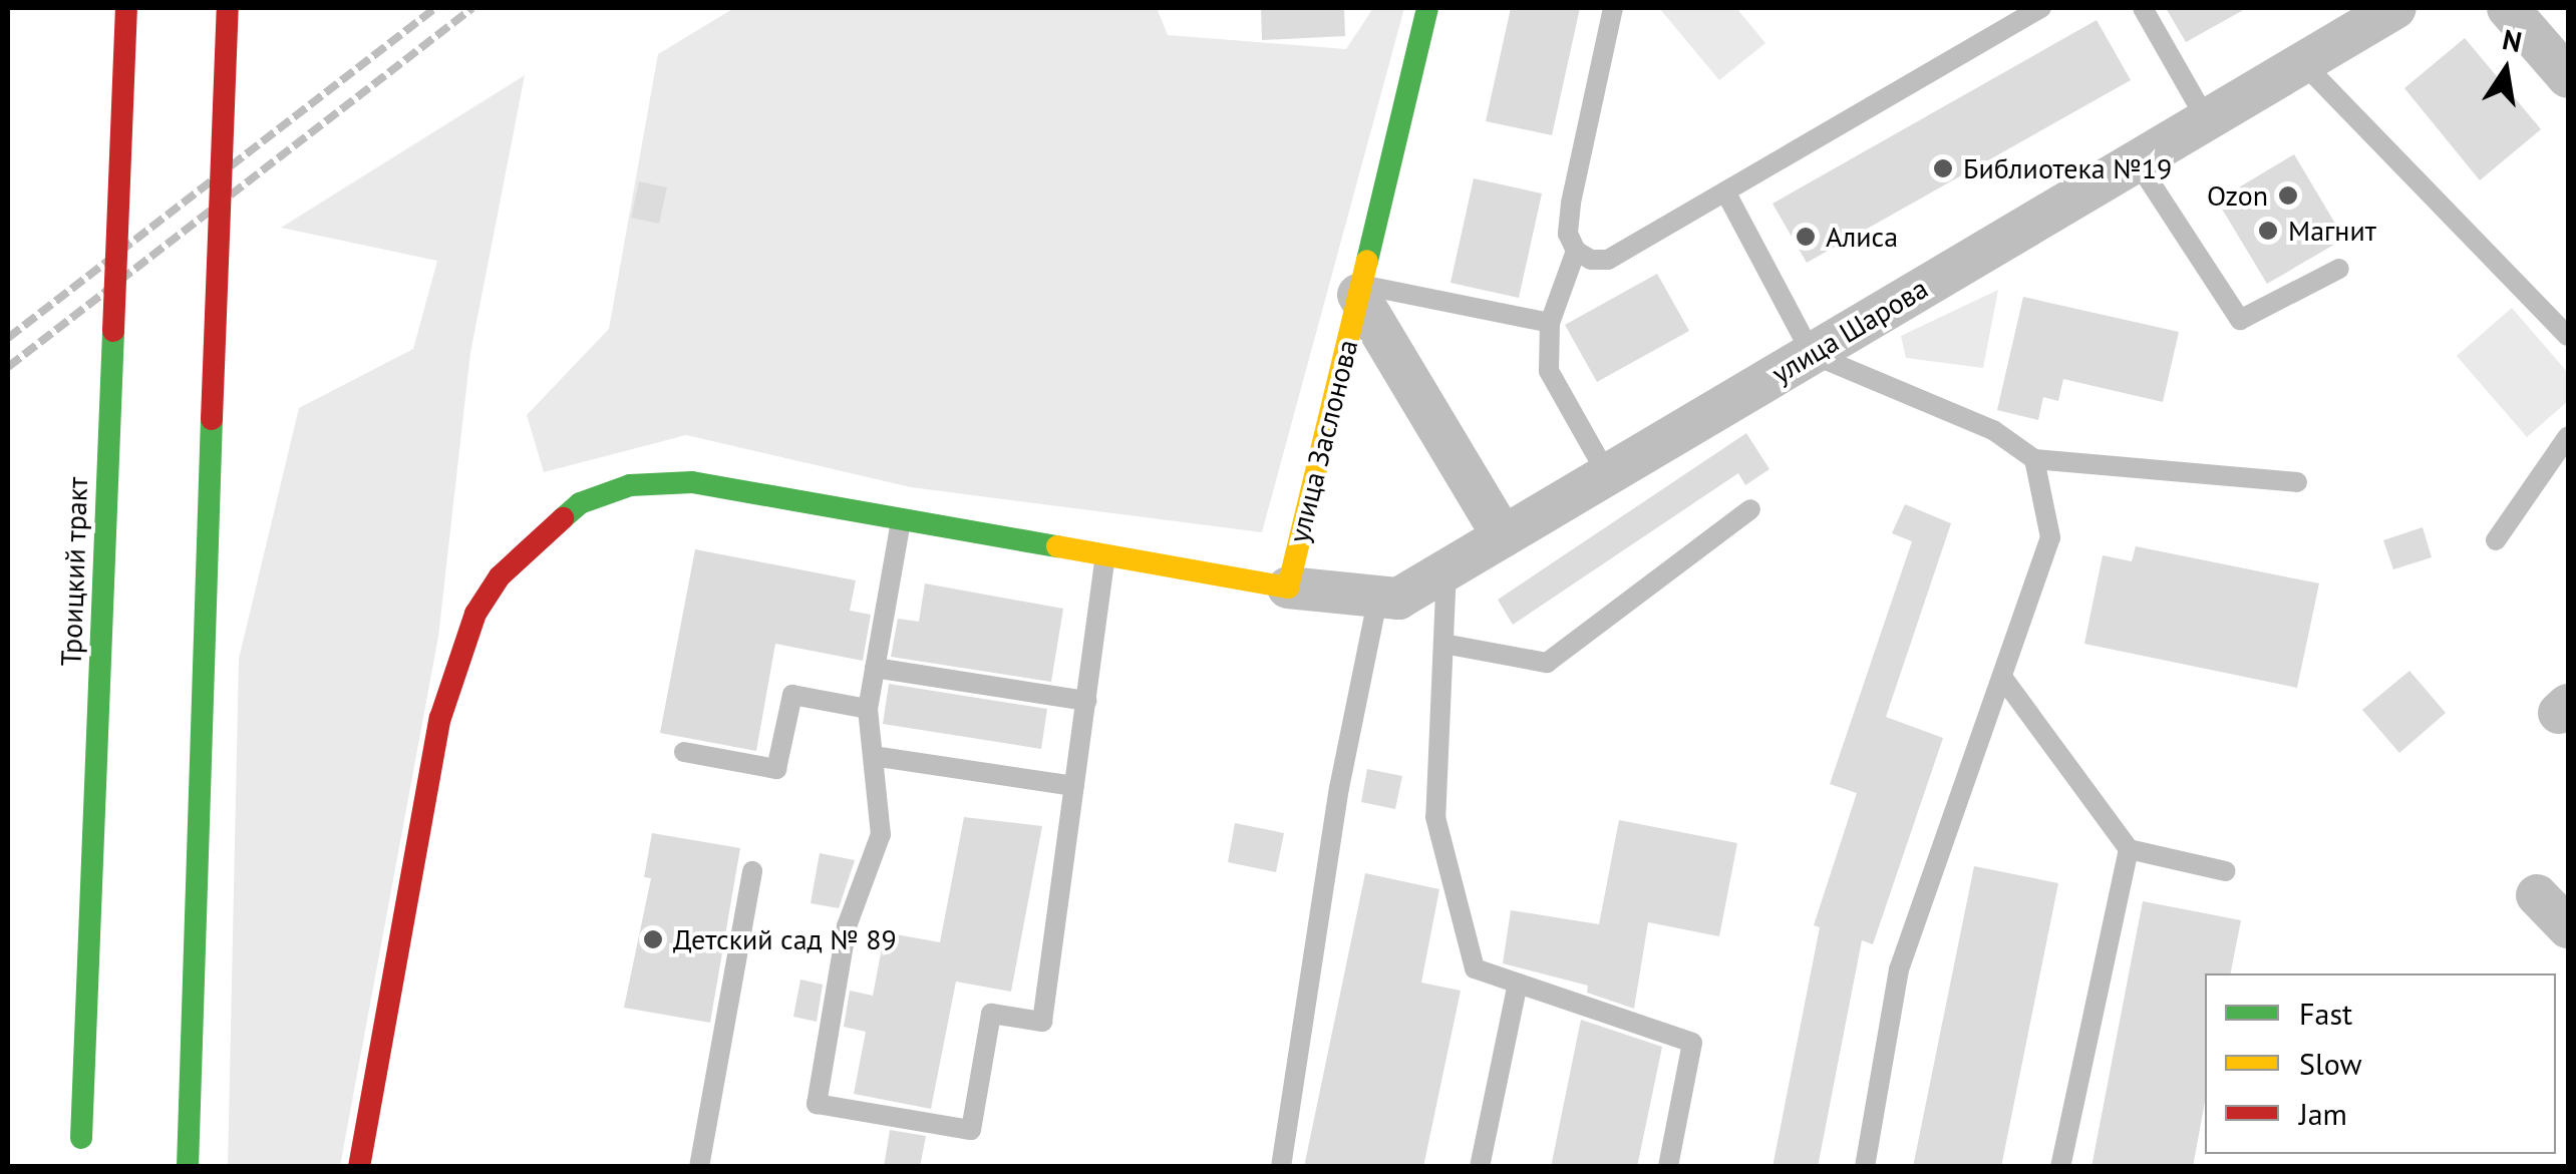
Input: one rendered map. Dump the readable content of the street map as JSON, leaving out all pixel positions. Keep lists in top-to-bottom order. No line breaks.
{"streets":{"main road":["улица Заслонова","Троицкий тракт"],"street":["улица Шарова"]},"crossings":[["улица Шарова","улица Заслонова"]],"places":["Библиотека №19","Ozon","Магнит","Алиса","Детский сад № 89"],"legend":["Fast","Slow","Jam"],"north":"top"}
